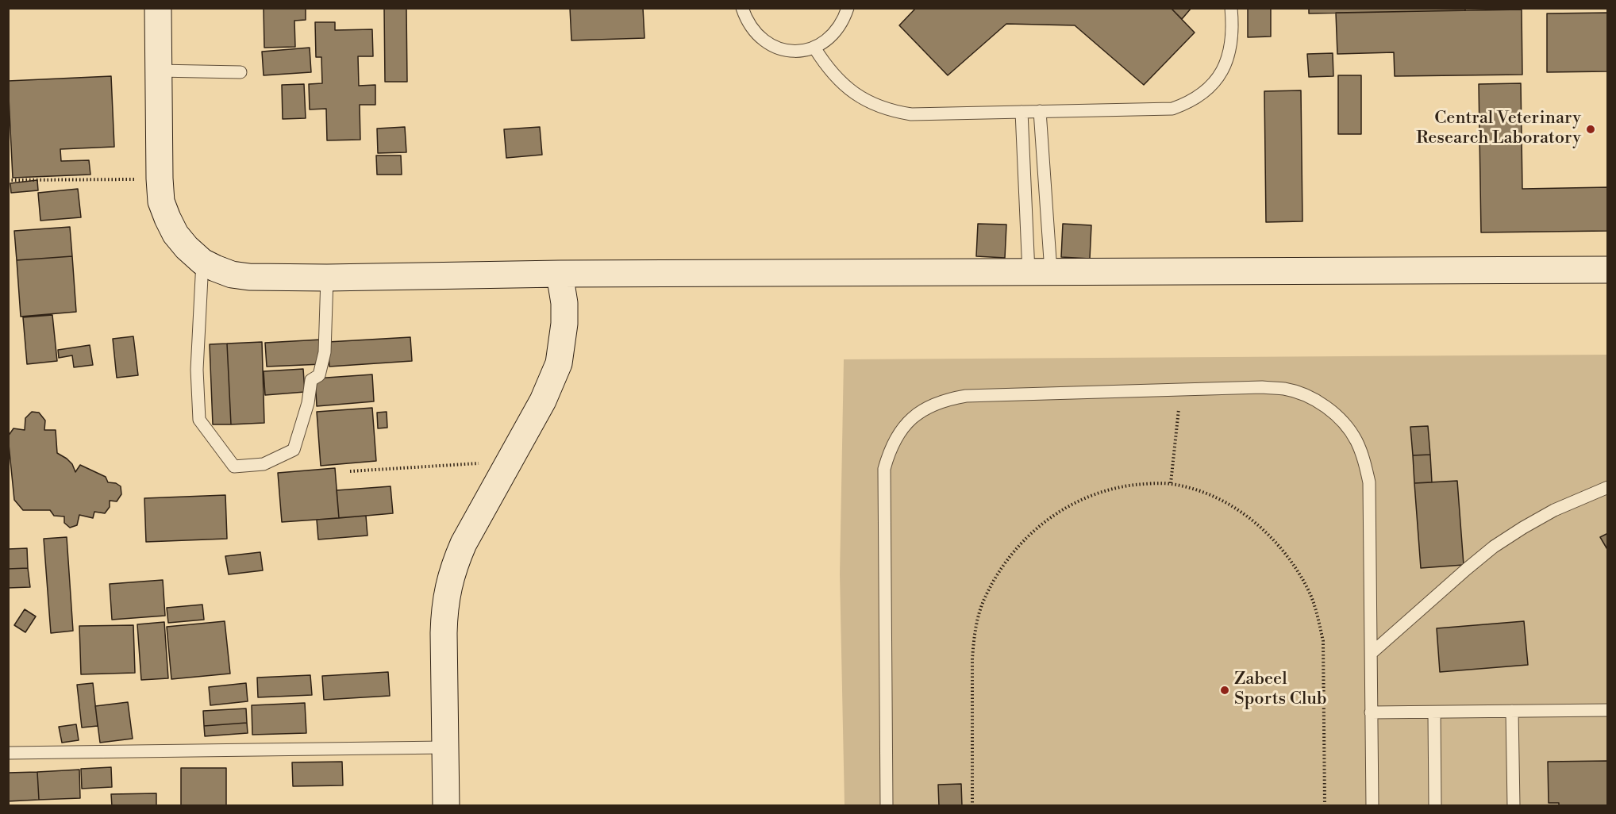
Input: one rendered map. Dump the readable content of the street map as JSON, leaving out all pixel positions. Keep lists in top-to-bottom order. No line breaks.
{"places":["Central Veterinary Research Laboratory","Zabeel Sports Club"]}
